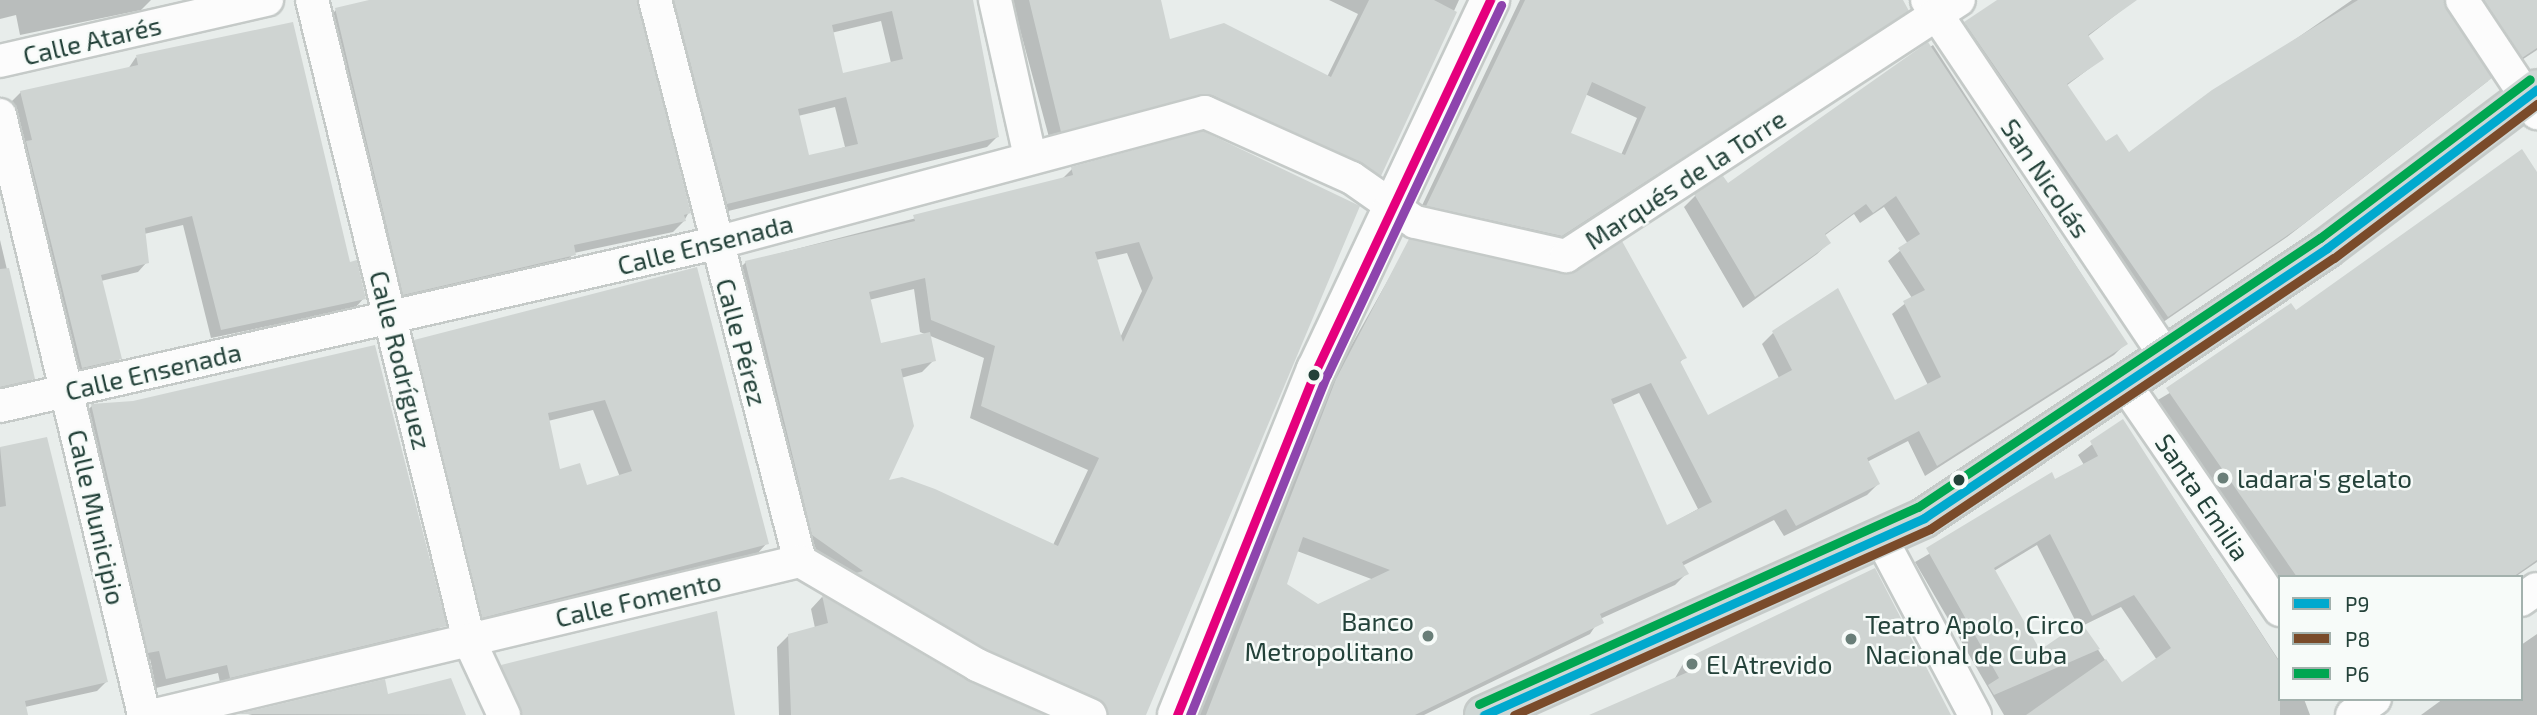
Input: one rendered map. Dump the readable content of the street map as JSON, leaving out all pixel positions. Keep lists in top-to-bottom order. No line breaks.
{"streets":{"street":["Calle Atarés","San Nicolás","Marqués de la Torre","Calle Ensenada","Calle Pérez","Calle Rodríguez","Santa Emilia","Calle Municipio","Calle Fomento"]},"crossings":[["San Nicolás","Marqués de la Torre"],["Marqués de la Torre","Calle Ensenada"],["Calle Ensenada","Calle Pérez"],["Calle Ensenada","Calle Rodríguez"],["Calle Ensenada","Calle Municipio"],["Calle Pérez","Calle Fomento"],["Calle Rodríguez","Calle Fomento"]],"places":["ladara's gelato","Banco Metropolitano","Teatro Apolo, Circo Nacional de Cuba","El Atrevido"],"lines":["transit line P6","transit line P9","transit line P8"],"legend":["P9","P8","P6"]}
